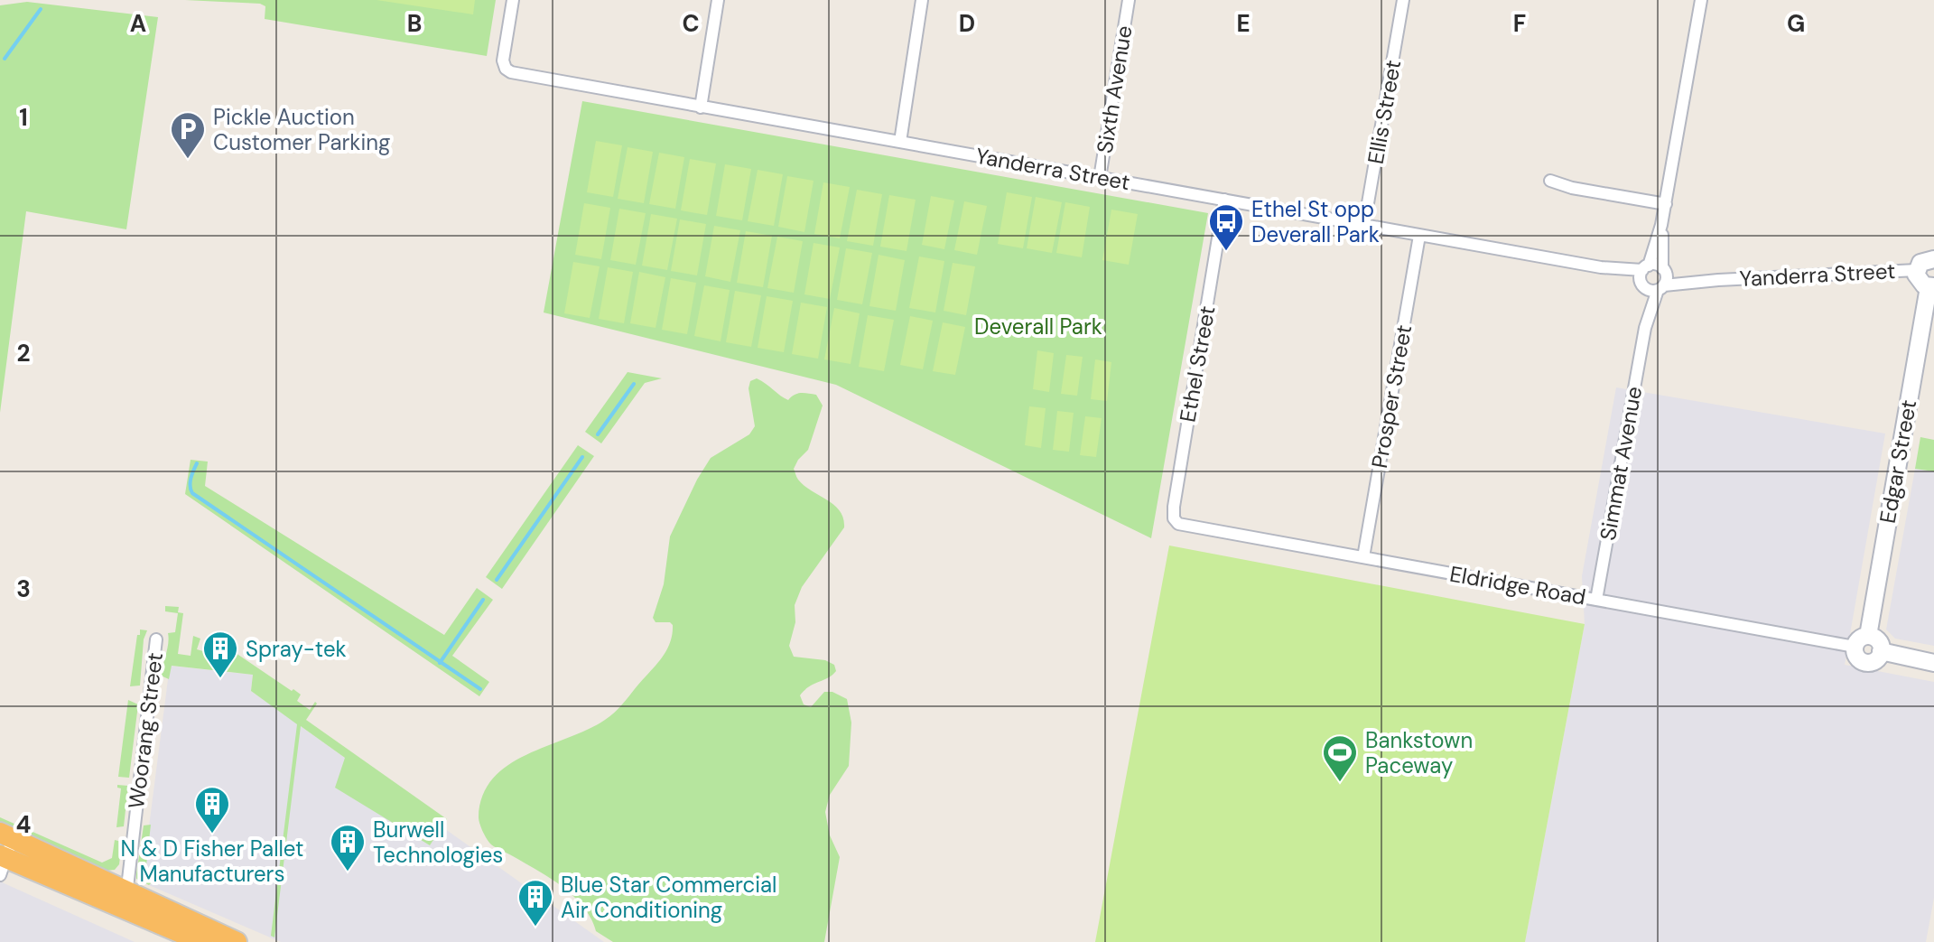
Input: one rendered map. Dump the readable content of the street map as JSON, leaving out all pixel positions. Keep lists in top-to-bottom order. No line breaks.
{"streets":{"main road":["Edgar Street"],"street":["Sixth Avenue","Ellis Street","Yanderra Street","Ethel Street","Prosper Street","Simmat Avenue","Eldridge Road","Woorang Street"]},"crossings":[["Sixth Avenue","Yanderra Street"],["Ellis Street","Yanderra Street"],["Yanderra Street","Ethel Street"],["Yanderra Street","Prosper Street"],["Yanderra Street","Simmat Avenue"],["Ethel Street","Eldridge Road"],["Prosper Street","Eldridge Road"],["Edgar Street","Eldridge Road"],["Simmat Avenue","Eldridge Road"]],"parks":["Deverall Park"],"places":{"parking":["Pickle Auction Customer Parking"],"bus stop":["Ethel St opp Deverall Park"],"building":["Spray-tek","N & D Fisher Pallet Manufacturers","Burwell Technologies","Blue Star Commercial Air Conditioning"],"sports":["Bankstown Paceway"]},"grid":{"columns":["A","B","C","D","E","F","G"],"rows":["1","2","3","4"]}}
